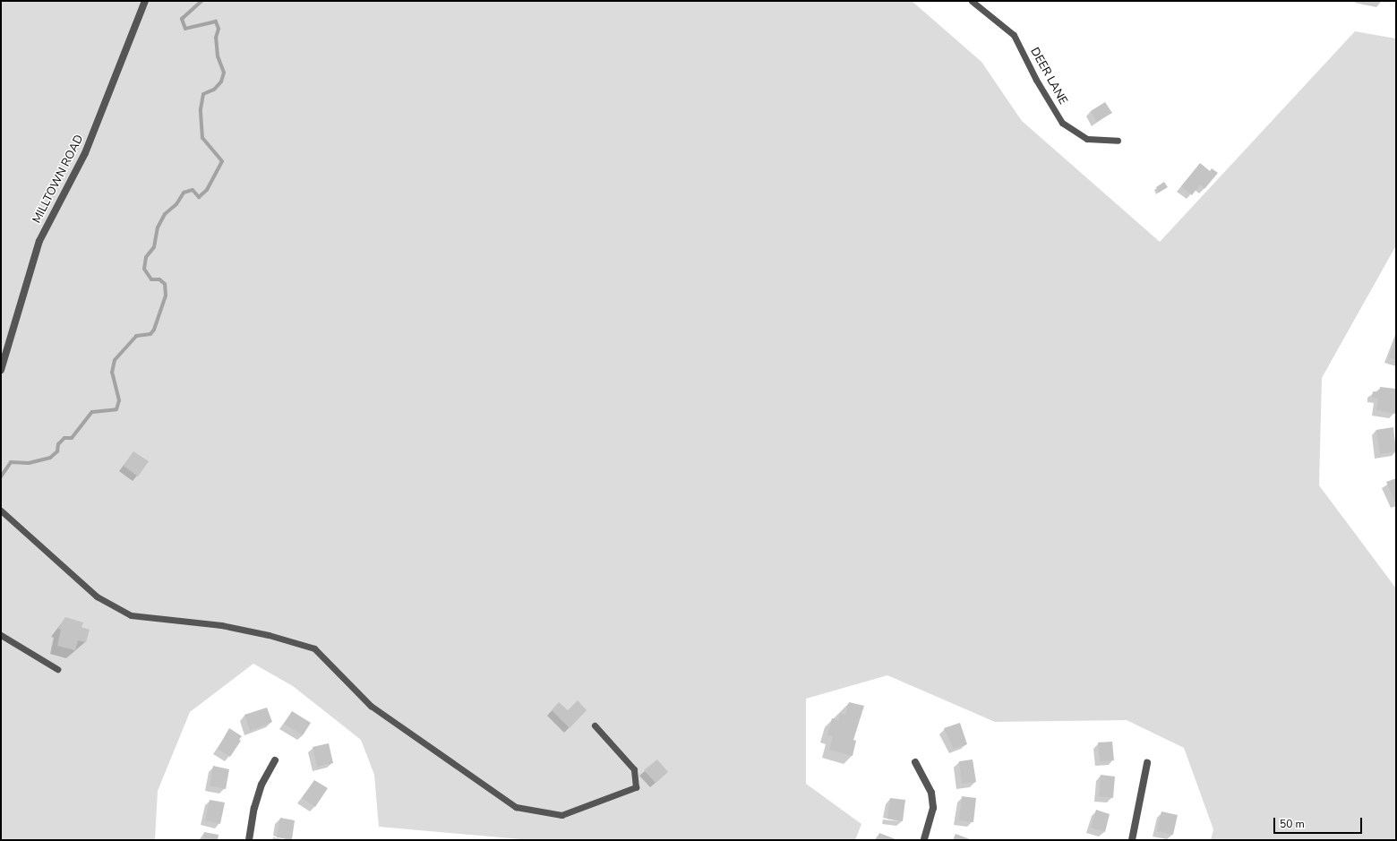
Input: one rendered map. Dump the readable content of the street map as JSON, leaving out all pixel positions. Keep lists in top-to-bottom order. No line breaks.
{"streets":{"street":["MILLTOWN ROAD"],"lane":["DEER LANE"]},"scale_bar":"50 m"}
